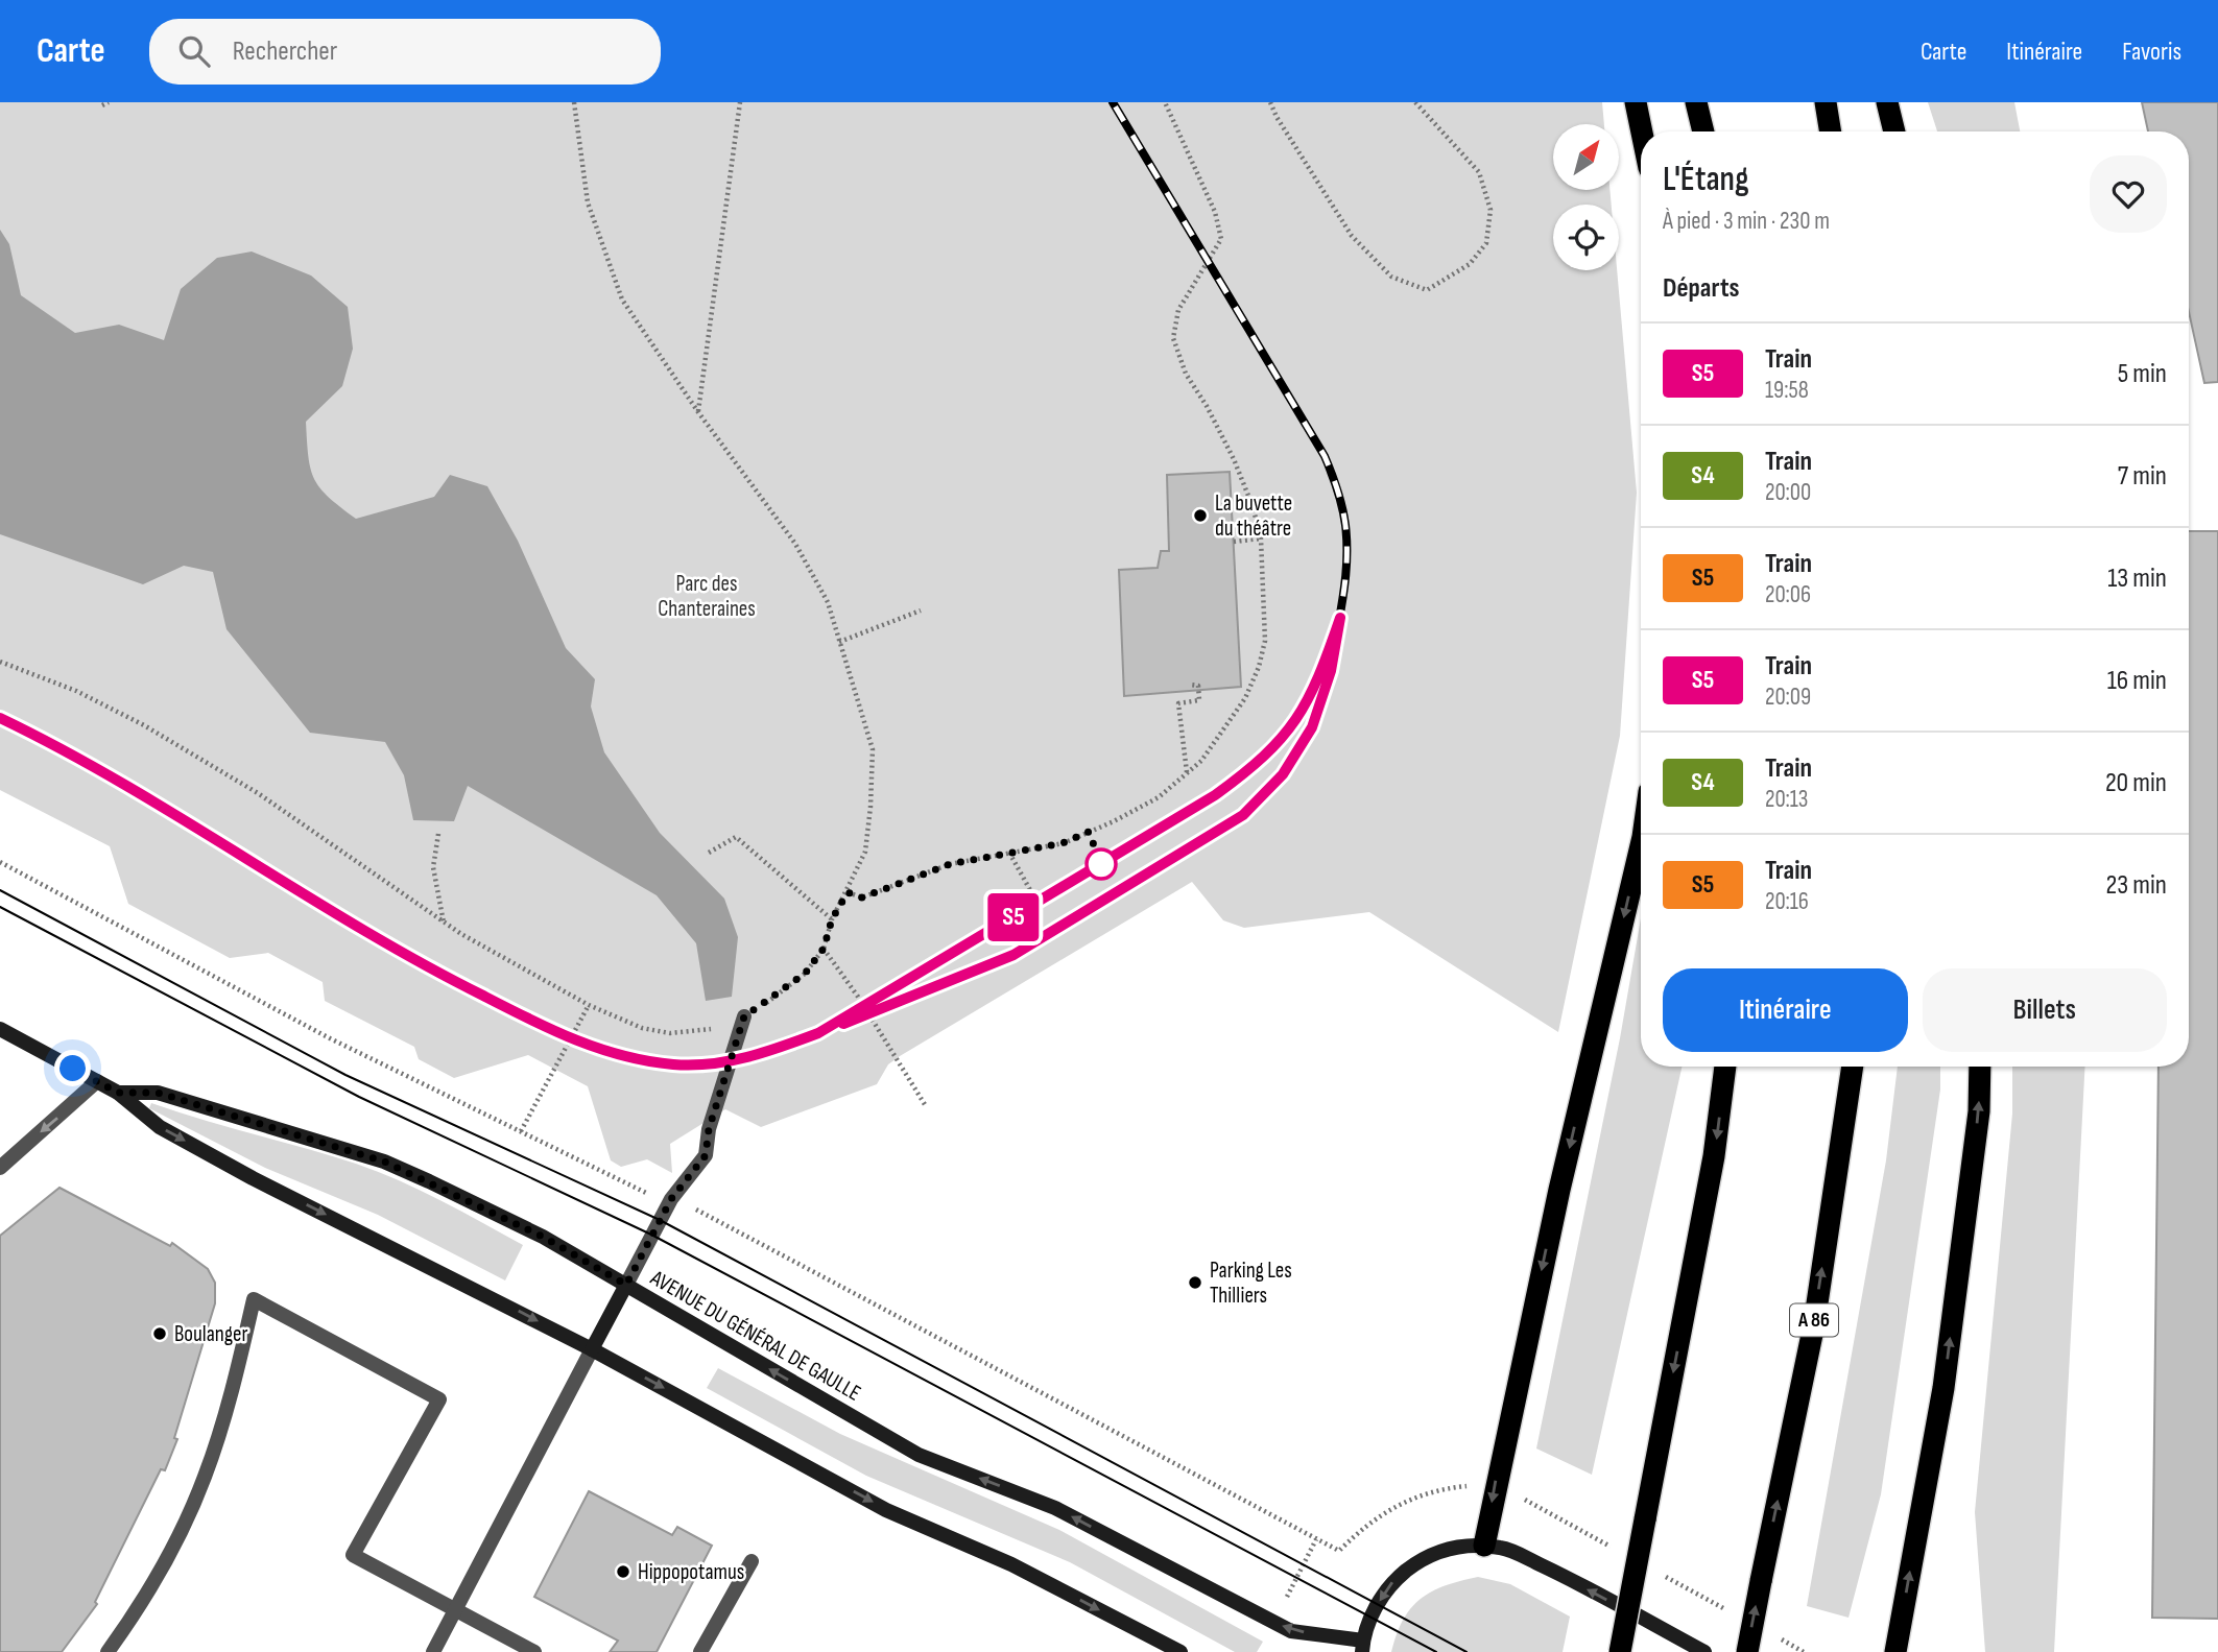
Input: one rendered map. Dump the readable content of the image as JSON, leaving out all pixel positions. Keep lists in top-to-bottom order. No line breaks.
{"streets":{"highway":["A 86"],"main road":["AVENUE DU GÉNÉRAL DE GAULLE"]},"parks":["Parc des Chanteraines"],"places":["La buvette du théâtre","Parking Les Thilliers","Boulanger","Hippopotamus"],"north":"top right","page":{"header":"Carte","search":"Rechercher","nav":["Carte","Itinéraire","Favoris"],"on_map":"S5","heading":[["L'Étang","À pied · 3 min · 230 m"],"Départs"],"list":[{"mark":"S5","name":"Train","note":"19:58","value":"5 min"},{"mark":"S4","name":"Train","note":"20:00","value":"7 min"},{"mark":"S5","name":"Train","note":"20:06","value":"13 min"},{"mark":"S5","name":"Train","note":"20:09","value":"16 min"},{"mark":"S4","name":"Train","note":"20:13","value":"20 min"},{"mark":"S5","name":"Train","note":"20:16","value":"23 min"}],"buttons":["Itinéraire","Billets"]}}
